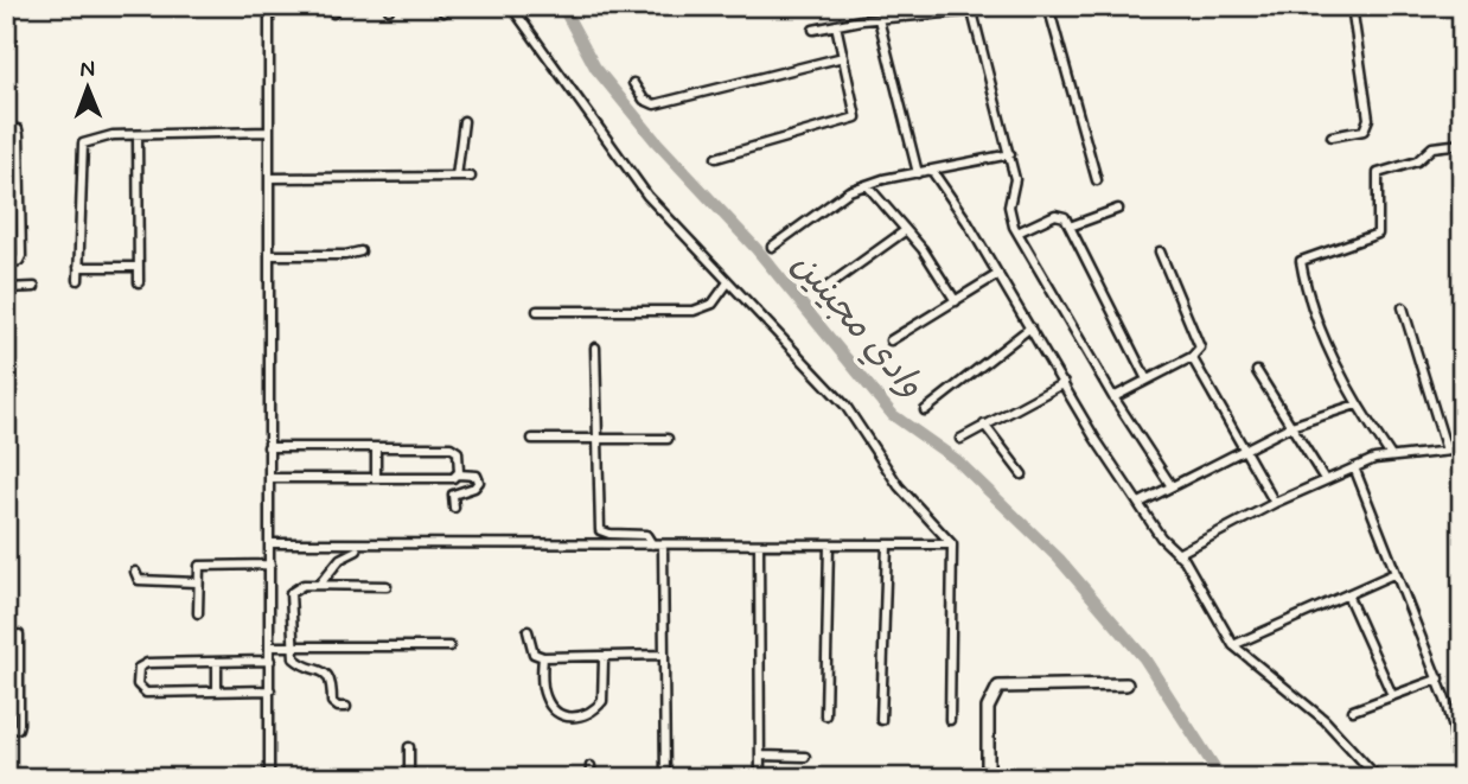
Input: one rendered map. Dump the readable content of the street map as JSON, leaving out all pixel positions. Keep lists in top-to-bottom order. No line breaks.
{"water":["وادي مجينين"],"north":"top"}
